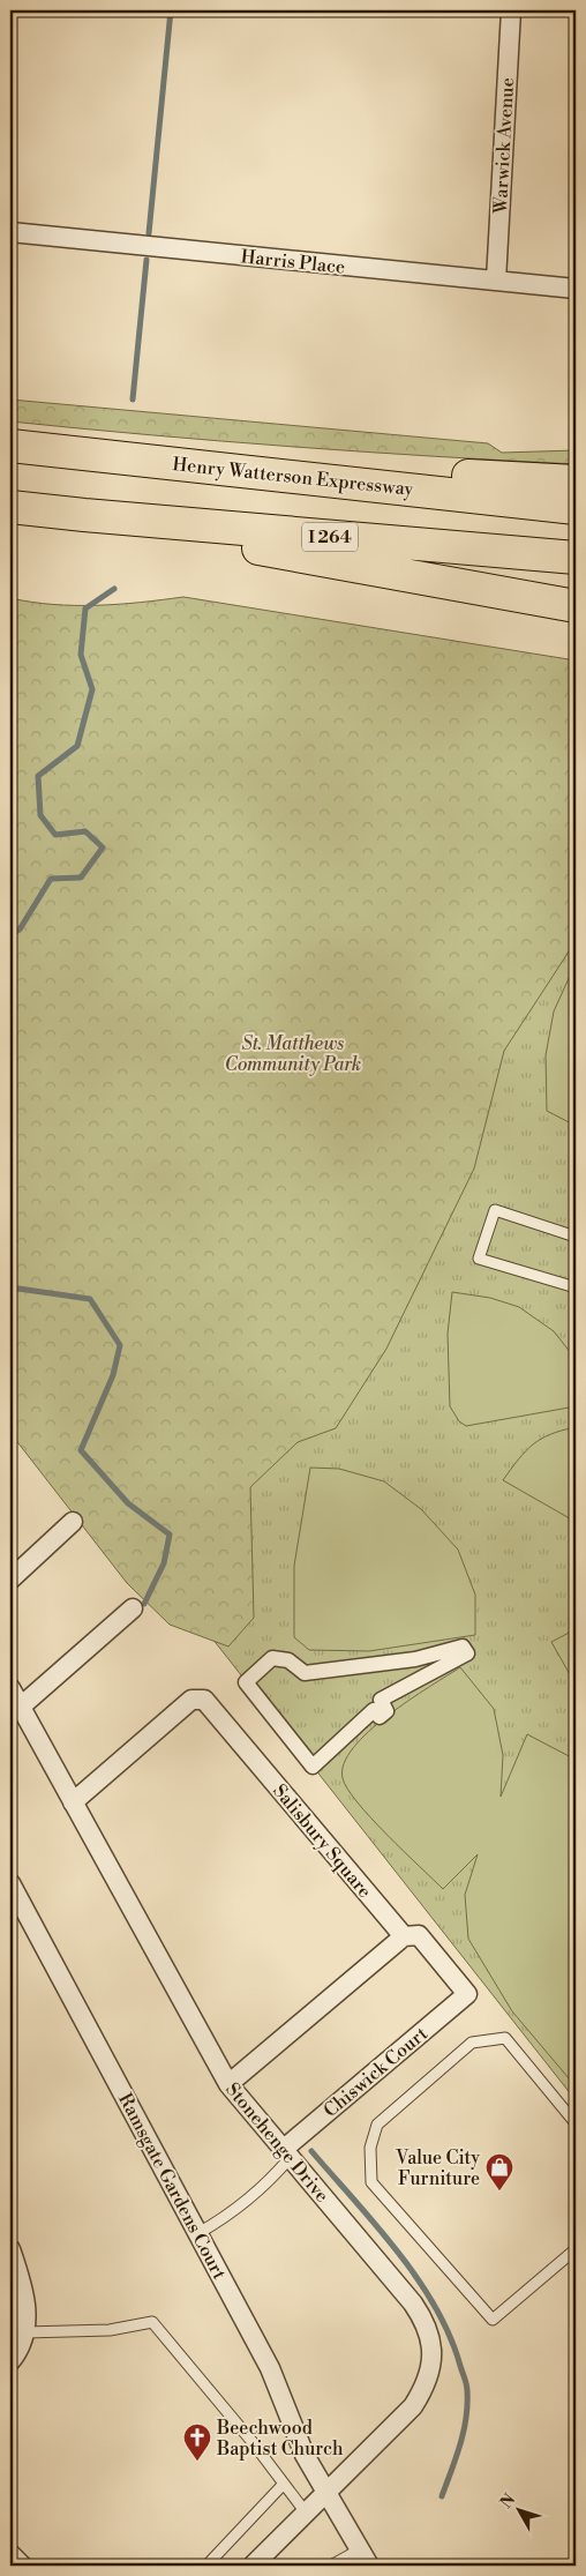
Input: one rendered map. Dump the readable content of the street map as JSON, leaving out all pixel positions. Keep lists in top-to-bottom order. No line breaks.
{"streets":{"highway":["Henry Watterson Expressway","I 264"],"street":["Warwick Avenue","Harris Place","Salisbury Square","Chiswick Court","Stonehenge Drive","Ramsgate Gardens Court"]},"crossings":[["Warwick Avenue","Harris Place"],["Salisbury Square","Chiswick Court"],["Salisbury Square","Stonehenge Drive"],["Chiswick Court","Stonehenge Drive"],["Stonehenge Drive","Ramsgate Gardens Court"]],"parks":["St. Matthews Community Park"],"places":{"shop":["Value City Furniture"],"church":["Beechwood Baptist Church"]},"north":"top left"}
